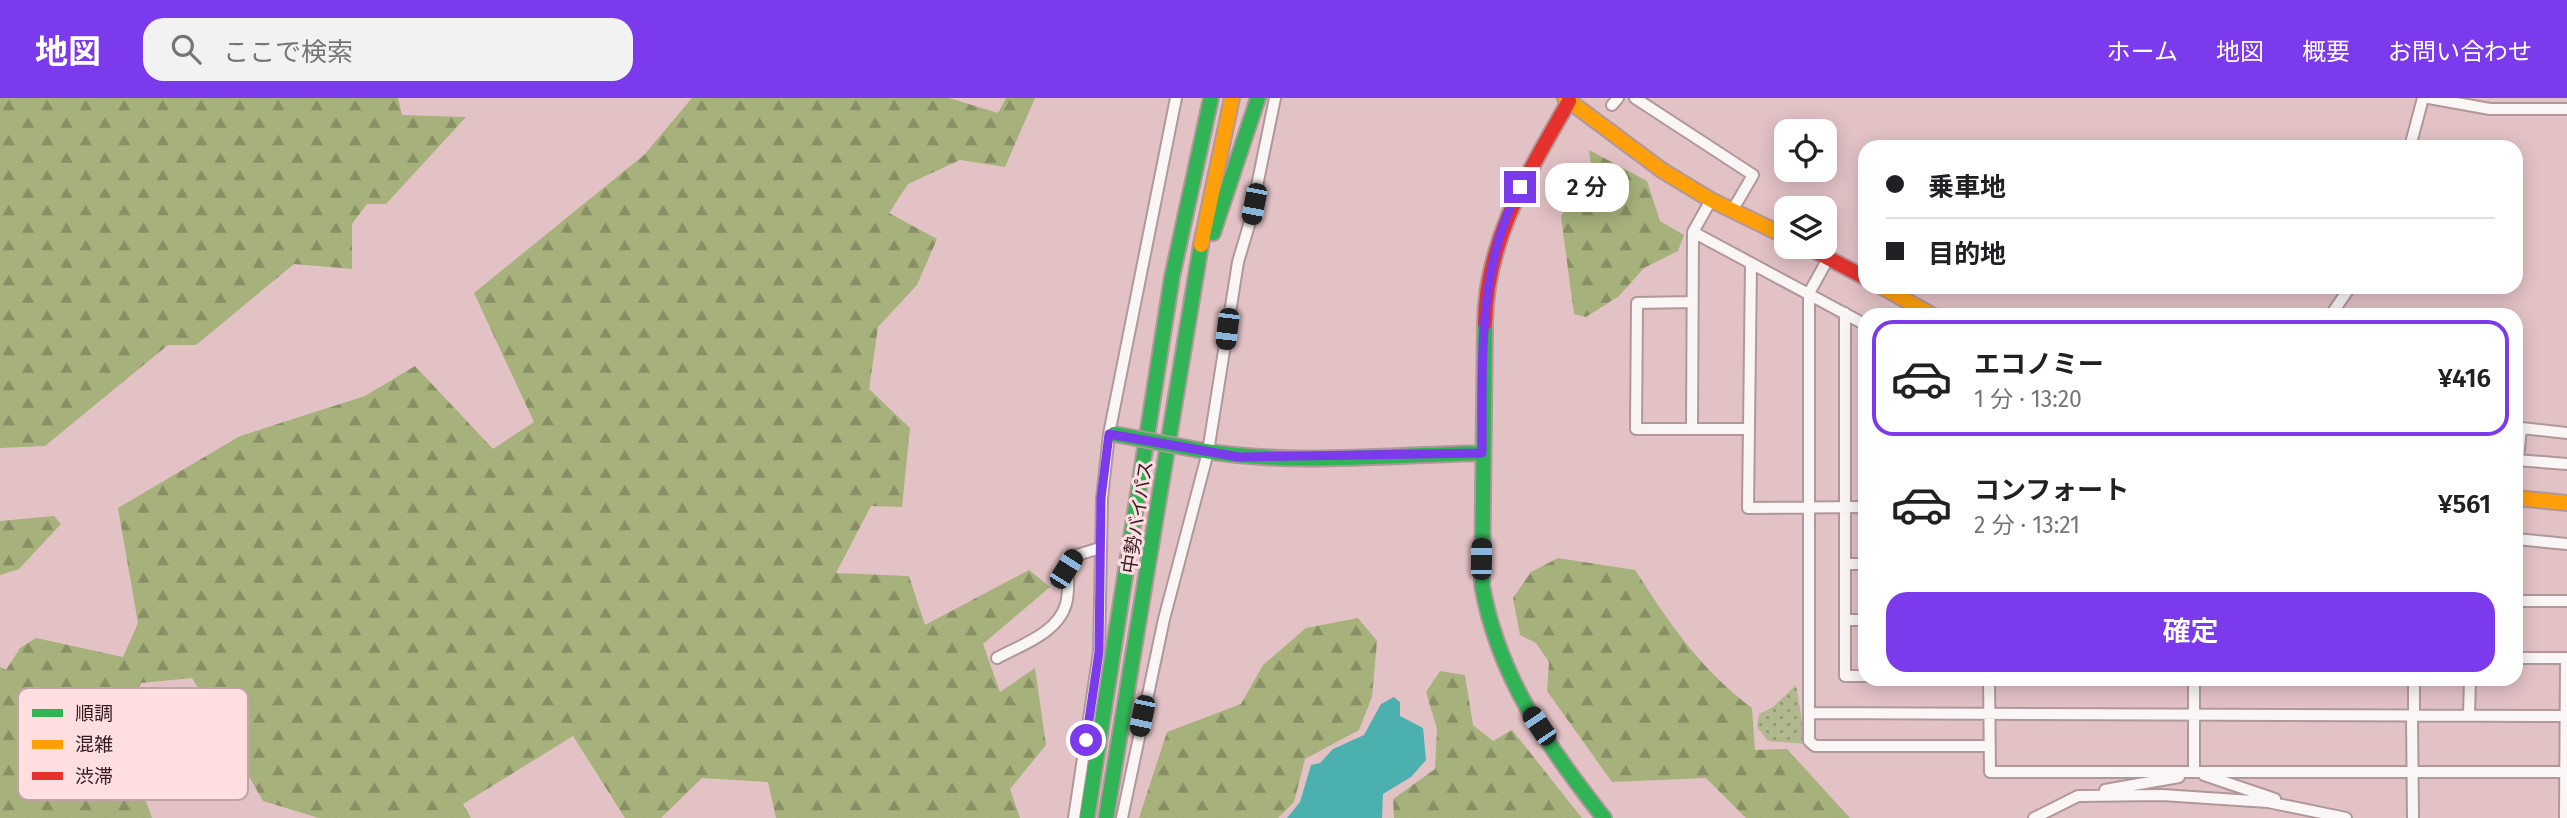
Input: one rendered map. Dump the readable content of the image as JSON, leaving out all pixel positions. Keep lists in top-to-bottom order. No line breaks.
{"streets":{"main road":["中勢バイパス"]},"legend":["順調","混雑","渋滞"],"page":{"header":"地図","search":"ここで検索","nav":["ホーム","地図","概要","お問い合わせ"],"banner":["乗車地","目的地"],"bubble":"2 分","list":[{"name":"エコノミー","note":"1 分 · 13:20","value":"¥416"},{"name":"コンフォート","note":"2 分 · 13:21","value":"¥561"}],"buttons":"確定"}}
